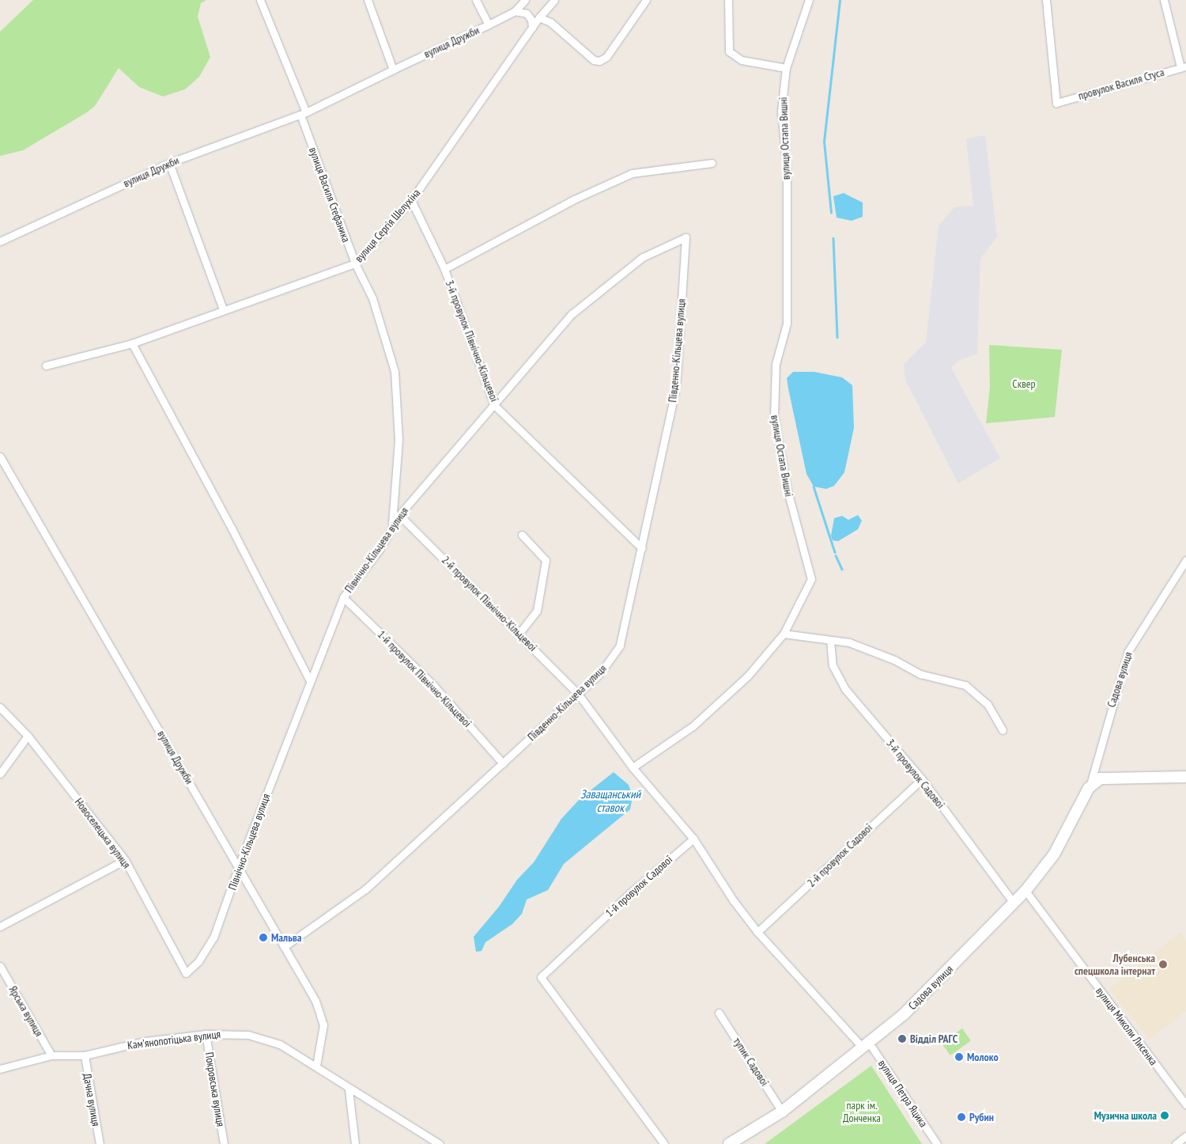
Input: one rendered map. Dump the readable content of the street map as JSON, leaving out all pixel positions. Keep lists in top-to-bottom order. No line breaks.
{"streets":{"main road":["Садова вулиця"],"street":["вулиця Дружби","провулок Василя Стуса","вулиця Остапа Вишні","вулиця Василя Стефаника","вулиця Сергія Шелухіна","3-й провулок Північно-Кільцевої","Південно-Кільцева вулиця","Північно-Кільцева вулиця","2-й провулок Північно-Кільцевої","1-й провулок Північно-Кільцевої","3-й провулок Садової","Новоселецька вулиця","2-й провулок Садової","1-й провулок Садової","Ярська вулиця","вулиця Миколи Лисенка","Камʼянопотіцька вулиця","тупик Садової","Покровська вулиця","вулиця Петра Яцика","Дачна вулиця"]},"crossings":[["вулиця Дружби","вулиця Василя Стефаника"],["вулиця Дружби","Південно-Кільцева вулиця"],["вулиця Дружби","Північно-Кільцева вулиця"],["вулиця Дружби","Камʼянопотіцька вулиця"],["вулиця Остапа Вишні","2-й провулок Північно-Кільцевої"],["вулиця Василя Стефаника","вулиця Сергія Шелухіна"],["вулиця Василя Стефаника","Північно-Кільцева вулиця"],["вулиця Сергія Шелухіна","3-й провулок Північно-Кільцевої"],["3-й провулок Північно-Кільцевої","Південно-Кільцева вулиця"],["3-й провулок Північно-Кільцевої","Північно-Кільцева вулиця"],["Південно-Кільцева вулиця","Північно-Кільцева вулиця"],["Південно-Кільцева вулиця","2-й провулок Північно-Кільцевої"],["Південно-Кільцева вулиця","1-й провулок Північно-Кільцевої"],["Північно-Кільцева вулиця","2-й провулок Північно-Кільцевої"],["Північно-Кільцева вулиця","1-й провулок Північно-Кільцевої"],["Північно-Кільцева вулиця","Новоселецька вулиця"],["2-й провулок Північно-Кільцевої","1-й провулок Садової"],["Садова вулиця","3-й провулок Садової"],["Садова вулиця","вулиця Миколи Лисенка"],["Садова вулиця","тупик Садової"],["Садова вулиця","вулиця Петра Яцика"],["3-й провулок Садової","2-й провулок Садової"],["Ярська вулиця","Камʼянопотіцька вулиця"],["Камʼянопотіцька вулиця","Покровська вулиця"],["Камʼянопотіцька вулиця","Дачна вулиця"]],"water":["Заващанський ставок"],"parks":["Сквер","парк ім. Донченка"],"places":["Мальва","Лубенська спецшкола інтернат","Відділ РАГС","Молоко","Музична школа","Рубин"]}
